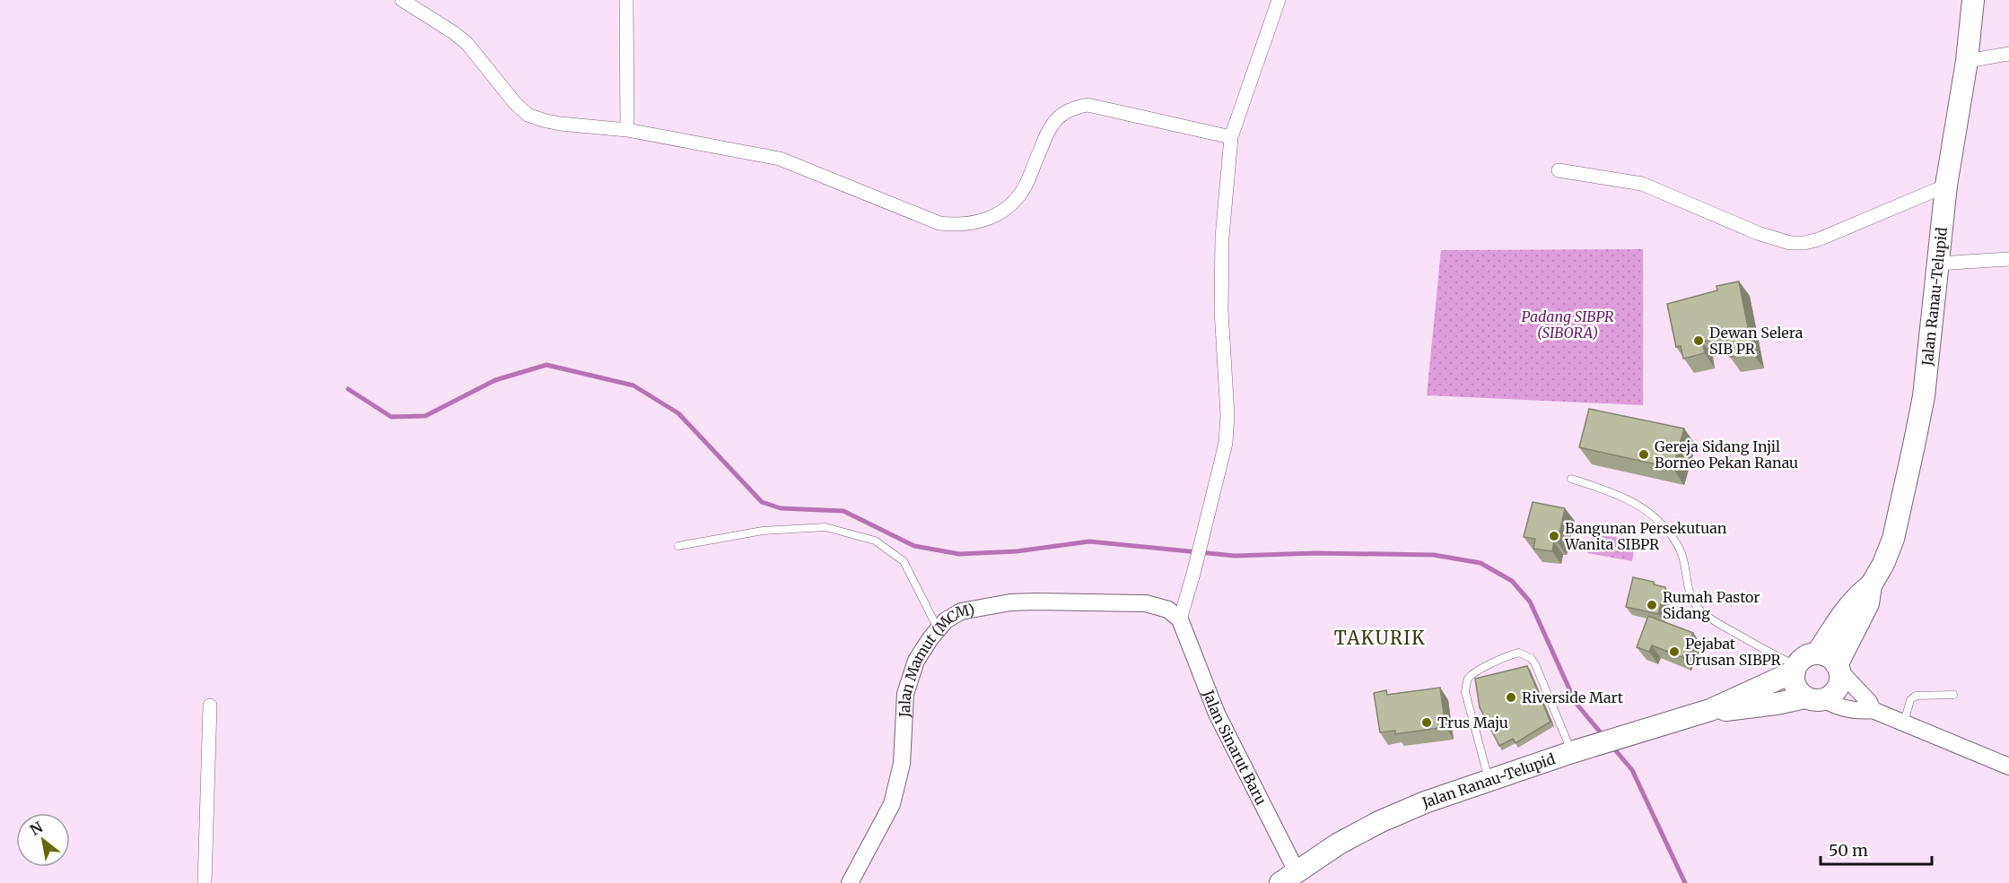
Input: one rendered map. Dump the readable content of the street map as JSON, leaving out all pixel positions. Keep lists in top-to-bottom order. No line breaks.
{"streets":{"highway":["Jalan Ranau-Telupid"],"street":["Jalan Mamut (MCM)","Jalan Sinarut Baru"]},"crossings":[["Jalan Ranau-Telupid","Jalan Sinarut Baru"],["Jalan Mamut (MCM)","Jalan Sinarut Baru"]],"districts":["TAKURIK"],"parks":["Padang SIBPR (SIBORA)"],"places":["Dewan Selera SIB PR","Gereja Sidang Injil Borneo Pekan Ranau","Bangunan Persekutuan Wanita SIBPR","Rumah Pastor Sidang","Pejabat Urusan SIBPR","Riverside Mart","Trus Maju"],"scale_bar":"50 m","north":"top left"}
